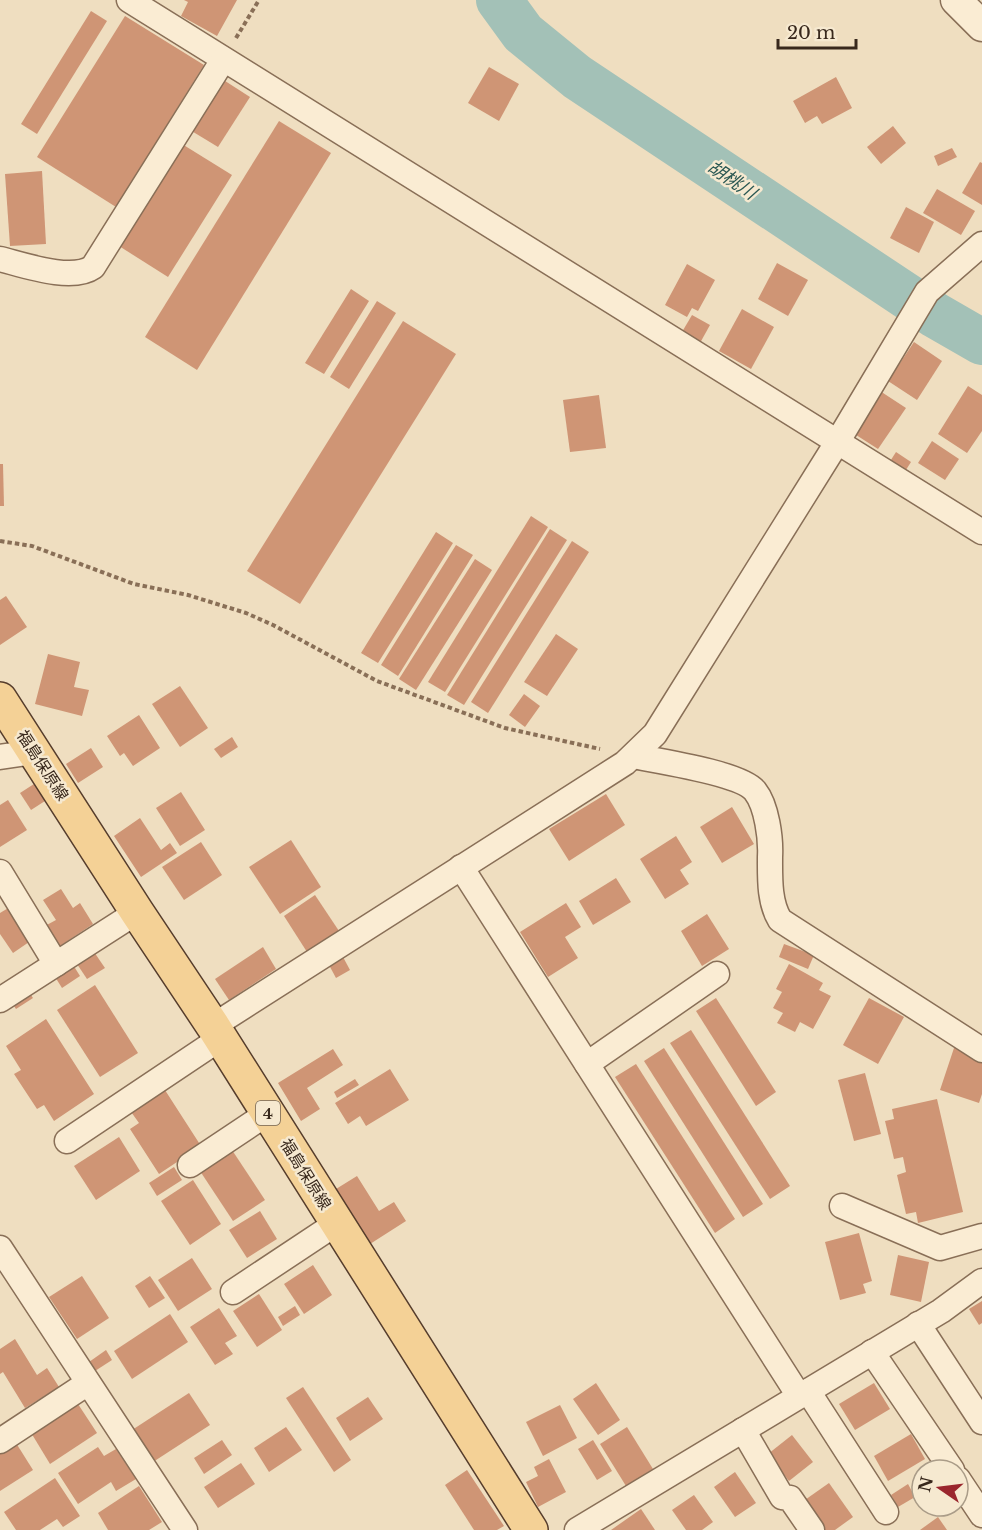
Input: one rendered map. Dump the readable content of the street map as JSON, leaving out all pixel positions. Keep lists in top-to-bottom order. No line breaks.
{"streets":{"main road":["福島保原線","4"]},"water":["胡桃川"],"scale_bar":"20 m","north":"left"}
